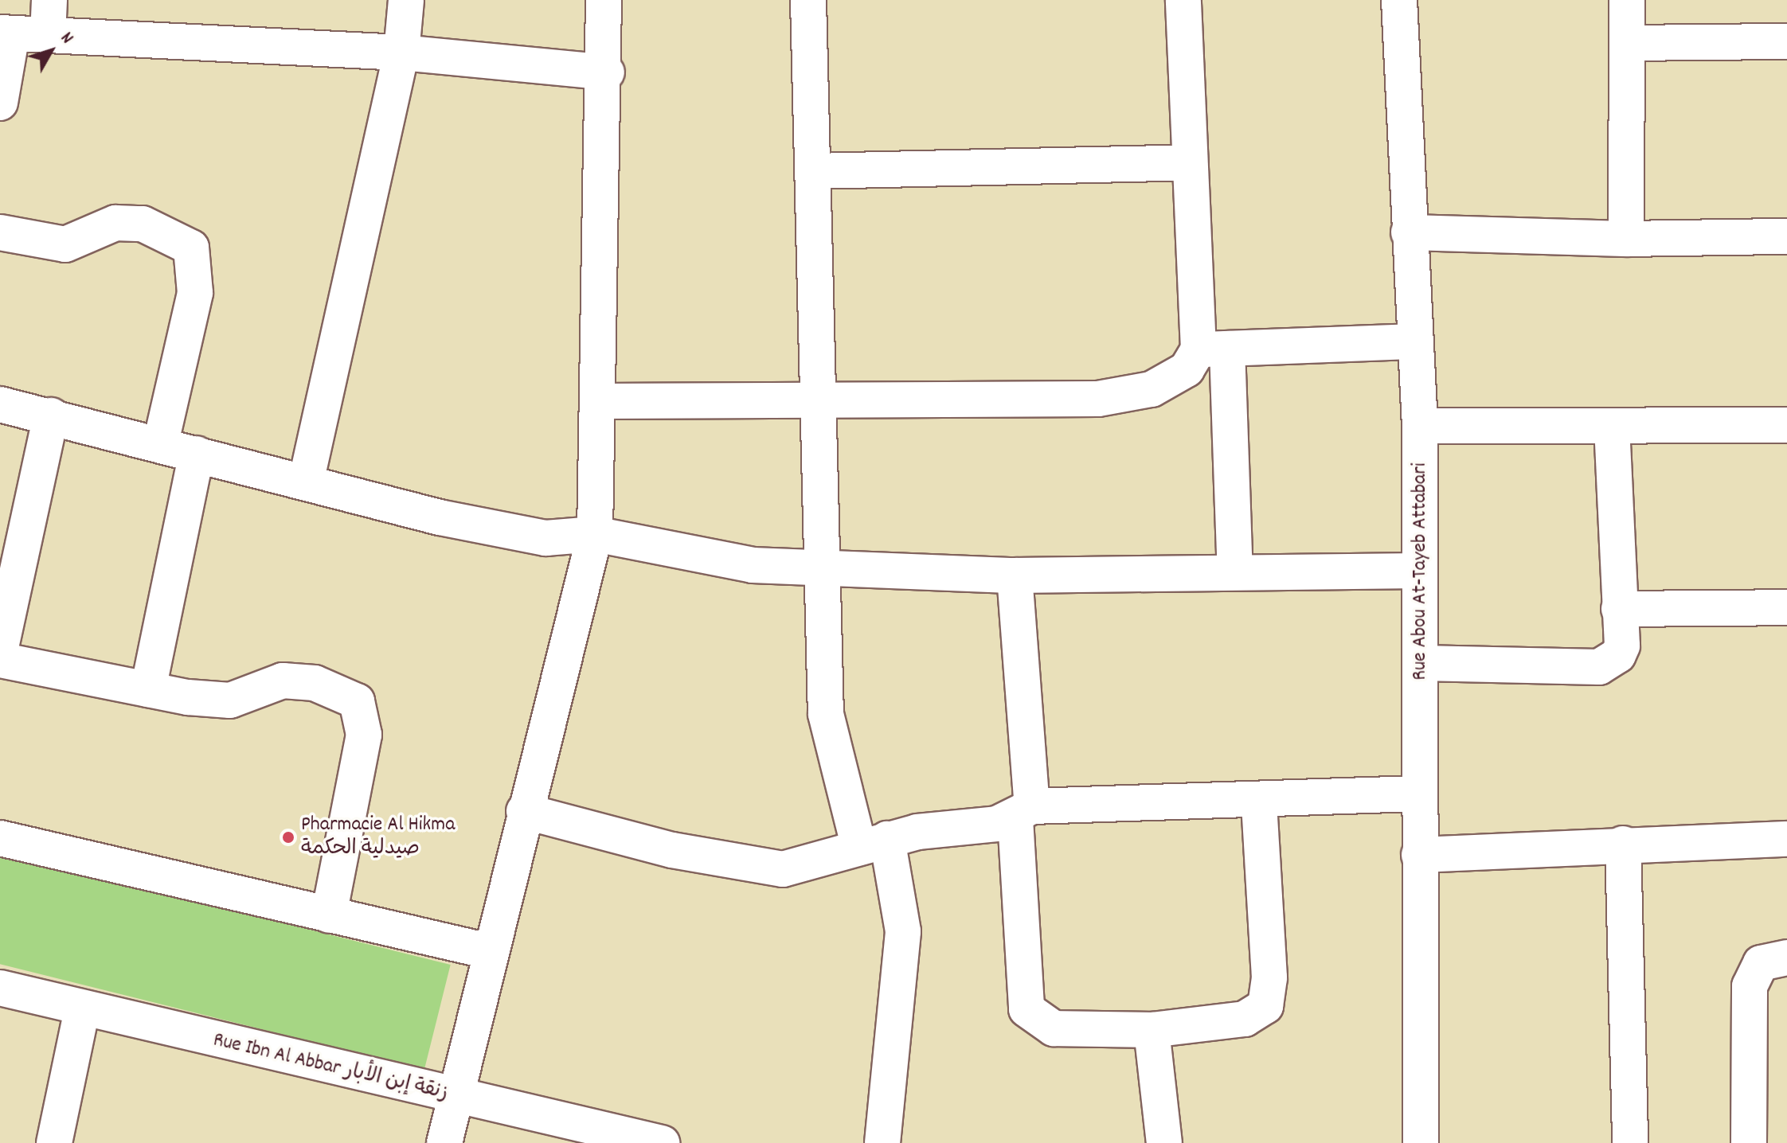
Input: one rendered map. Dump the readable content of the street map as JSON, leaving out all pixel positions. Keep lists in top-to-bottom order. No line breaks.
{"streets":{"street":["Rue Abou At-Tayeb Attabari","Rue Ibn Al Abbar زنقة إبن الأبار"]},"places":["Pharmacie Al Hikma صيدلية الحكمة"],"north":"top right"}
